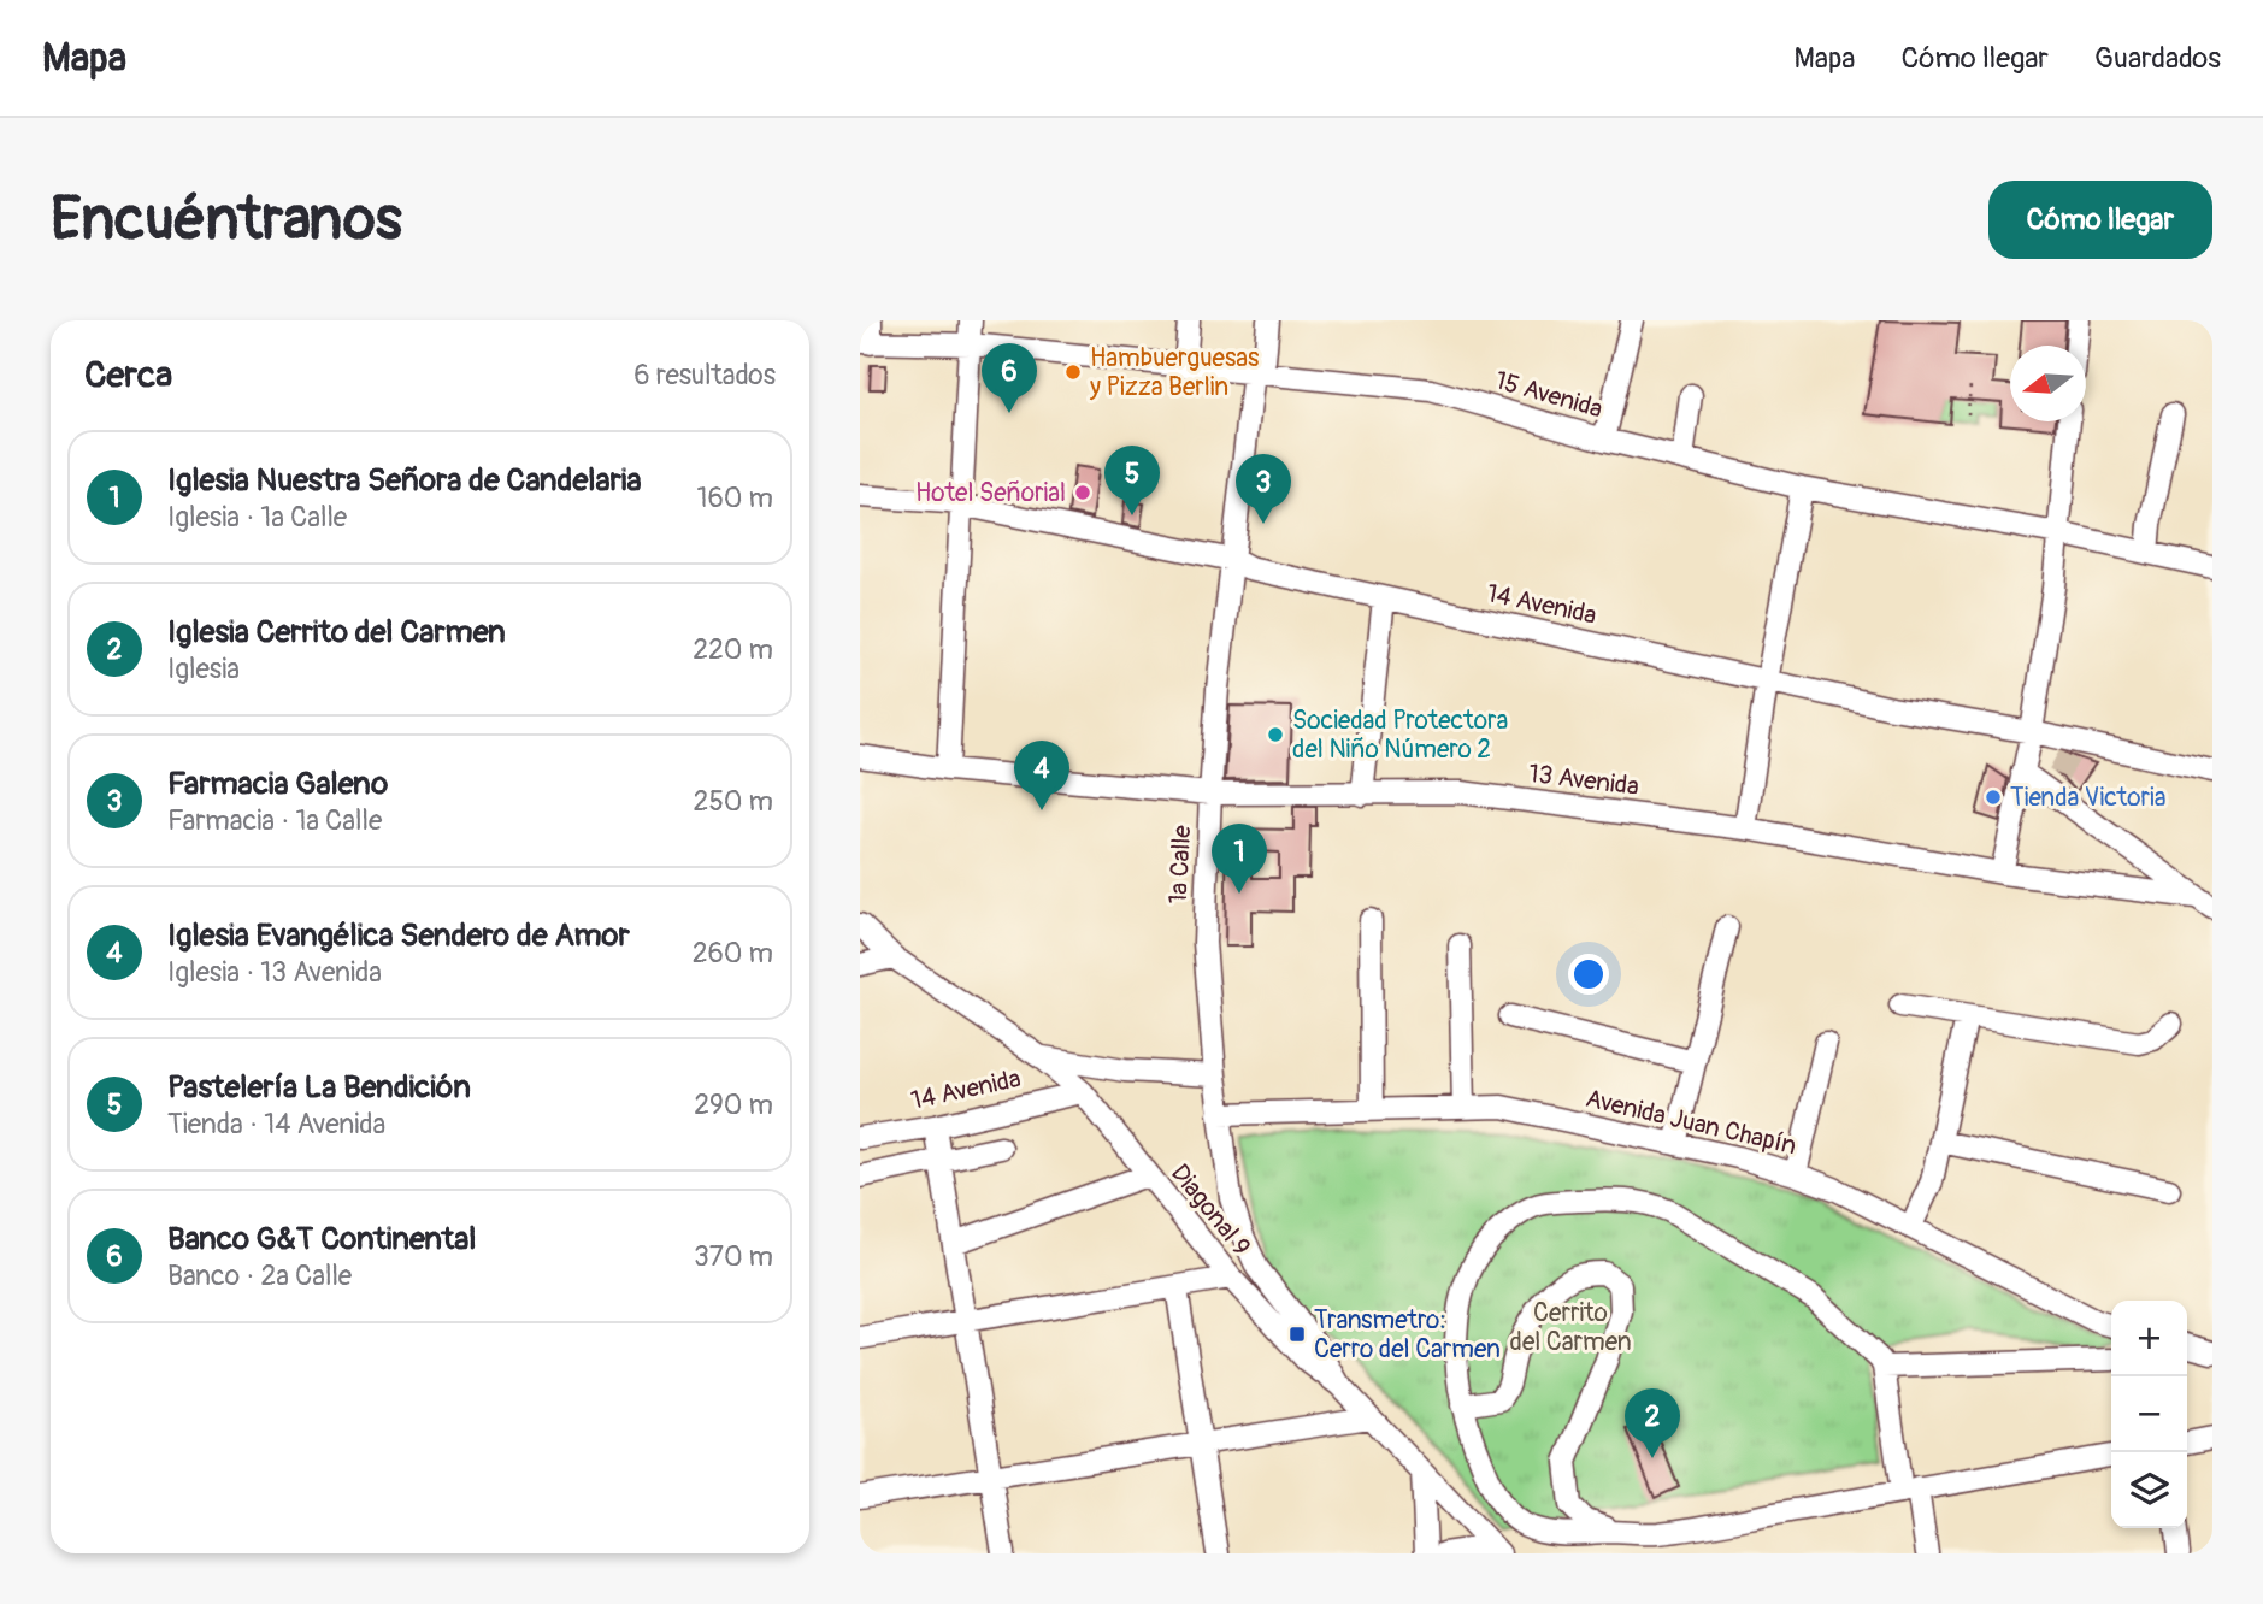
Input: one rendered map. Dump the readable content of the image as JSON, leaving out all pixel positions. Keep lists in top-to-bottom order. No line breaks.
{"streets":{"street":["15 Avenida","14 Avenida","13 Avenida","1a Calle","Avenida Juan Chapín","Diagonal 9"]},"crossings":[["15 Avenida","1a Calle"],["14 Avenida","1a Calle"],["14 Avenida","Diagonal 9"],["13 Avenida","1a Calle"],["1a Calle","Avenida Juan Chapín"],["1a Calle","Diagonal 9"]],"parks":["Cerrito del Carmen"],"places":{"other":["Hambuerguesas y Pizza Berlin","Hotel Señorial","Sociedad Protectora del Niño Número 2","Tienda Victoria"],"transit":["Transmetro: Cerro del Carmen"]},"north":"left","page":{"header":"Mapa","nav":["Mapa","Cómo llegar","Guardados"],"buttons":"Cómo llegar","title":"Encuéntranos","heading":["Cerca","6 resultados"],"pins":["6","5","3","4","1","2"],"list":[{"mark":"1","name":"Iglesia Nuestra Señora de Candelaria","note":"Iglesia · 1a Calle","value":"160 m"},{"mark":"2","name":"Iglesia Cerrito del Carmen","note":"Iglesia","value":"220 m"},{"mark":"3","name":"Farmacia Galeno","note":"Farmacia · 1a Calle","value":"250 m"},{"mark":"4","name":"Iglesia Evangélica Sendero de Amor","note":"Iglesia · 13 Avenida","value":"260 m"},{"mark":"5","name":"Pastelería La Bendición","note":"Tienda · 14 Avenida","value":"290 m"},{"mark":"6","name":"Banco G&T Continental","note":"Banco · 2a Calle","value":"370 m"}],"map_buttons":["+","−"]}}
